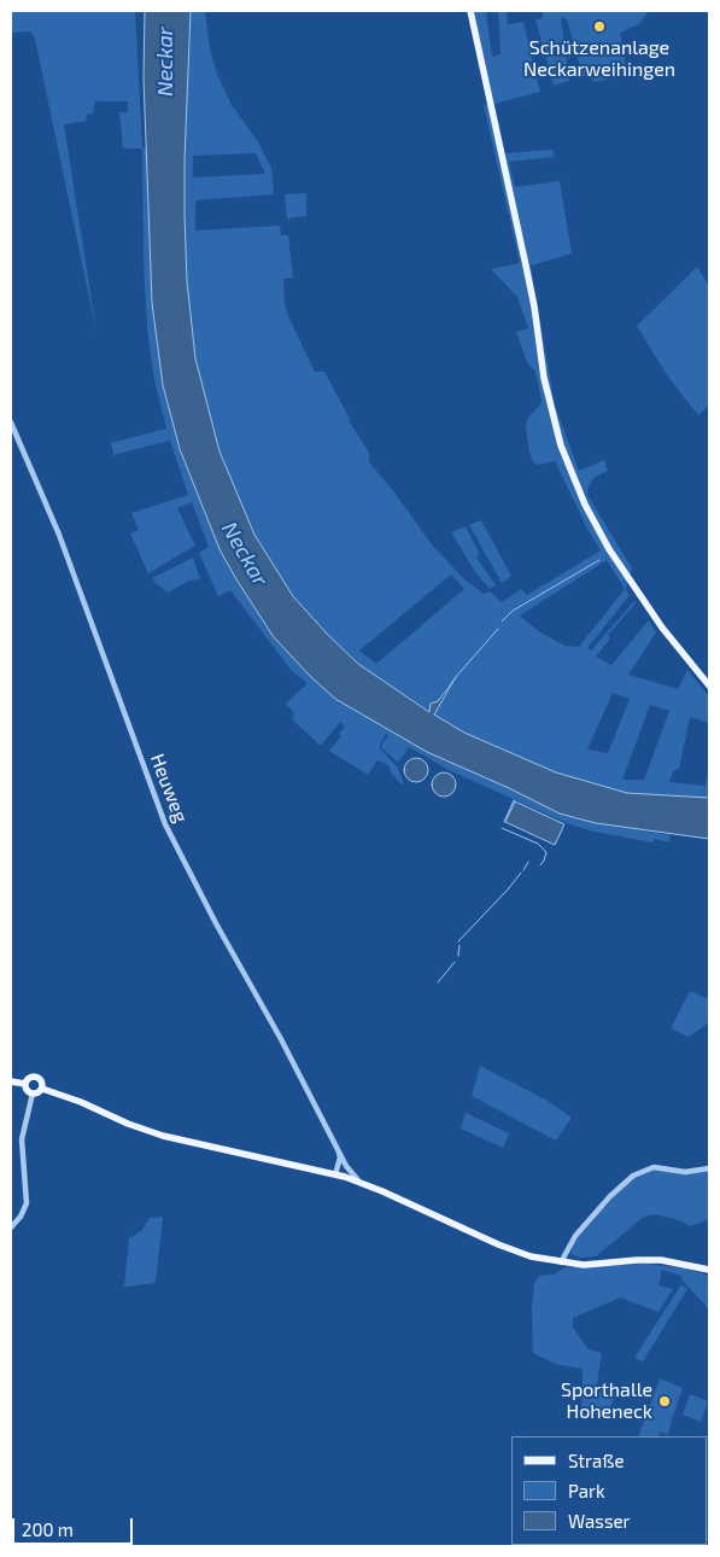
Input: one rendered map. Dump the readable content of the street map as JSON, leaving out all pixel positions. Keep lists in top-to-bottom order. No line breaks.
{"streets":{"street":["Heuweg"]},"water":["Neckar"],"places":["Schützenanlage Neckarweihingen","Sporthalle Hoheneck"],"legend":["Straße","Park","Wasser"],"scale_bar":"200 m"}
